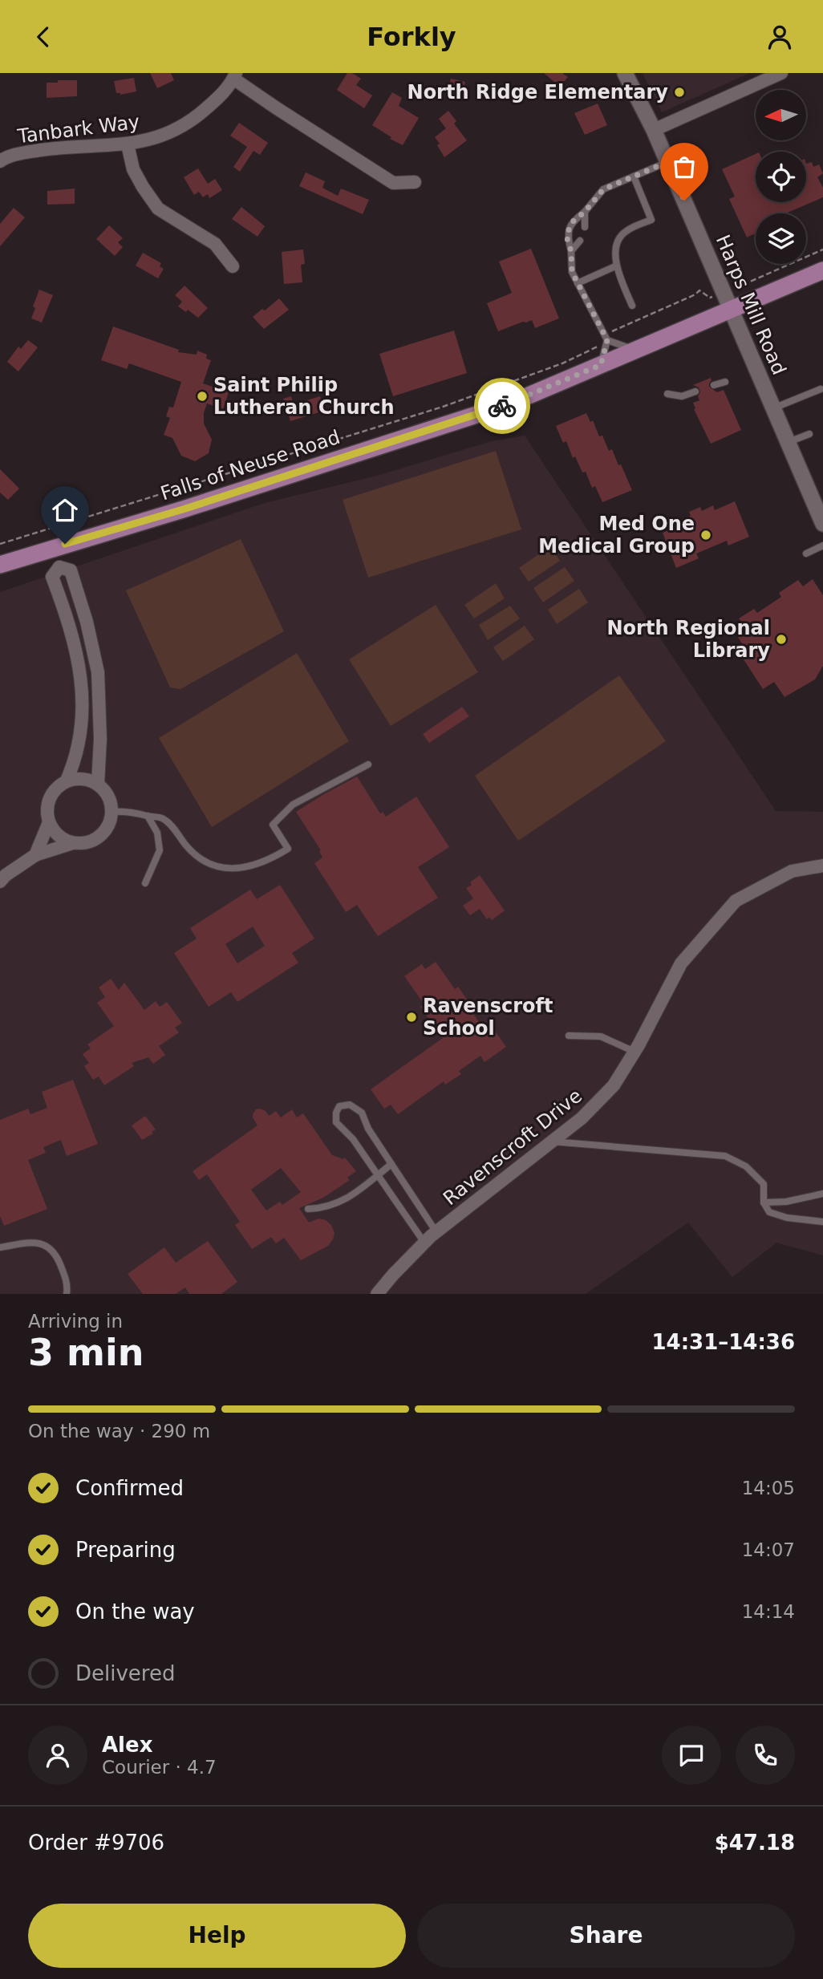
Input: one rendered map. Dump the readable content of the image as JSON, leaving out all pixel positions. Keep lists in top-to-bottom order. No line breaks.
{"streets":{"main road":["Falls of Neuse Road"],"street":["Tanbark Way","Harps Mill Road","Ravenscroft Drive"]},"crossings":[["Harps Mill Road","Falls of Neuse Road"]],"places":["North Ridge Elementary","Saint Philip Lutheran Church","Med One Medical Group","North Regional Library","Ravenscroft School"],"north":"left","page":{"header":"Forkly","heading":["3 min","Arriving in","14:31–14:36"],"panel":["Alex","Courier · 4.7","Order #9706","$47.18"],"bar":"On the way · 290 m","list":[["Confirmed","14:05"],["Preparing","14:07"],["On the way","14:14"],"Delivered"],"buttons":["Help","Share"]}}
